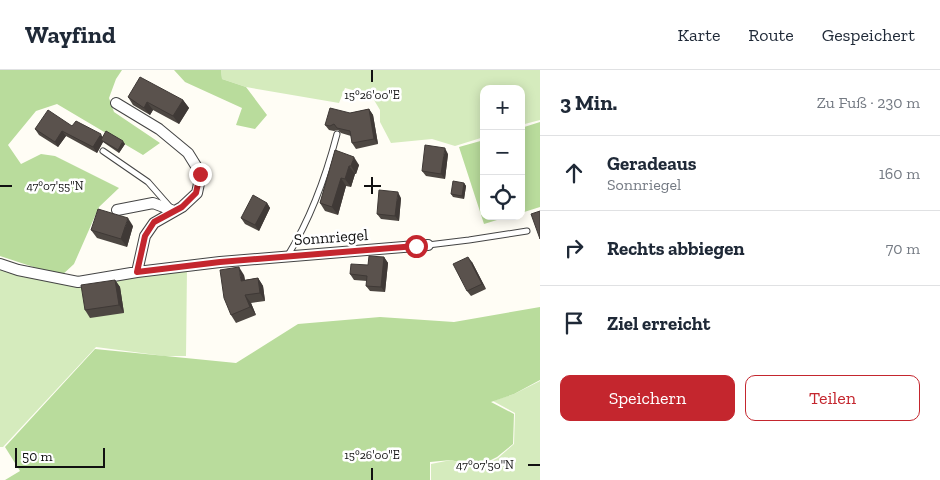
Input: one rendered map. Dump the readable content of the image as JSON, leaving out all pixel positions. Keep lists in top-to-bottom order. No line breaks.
{"streets":{"street":["Sonnriegel"]},"scale_bar":"50 m","page":{"header":"Wayfind","nav":["Karte","Route","Gespeichert"],"heading":["3 Min.","Zu Fuß · 230 m"],"map_buttons":["+","−"],"list":[["Geradeaus","Sonnriegel","160 m"],["Rechts abbiegen","70 m"],"Ziel erreicht"],"buttons":["Speichern","Teilen"],"scale":"50 m"},"coordinates":["15°26'00\"E","47°07'55\"N","47°07'50\"N"]}
